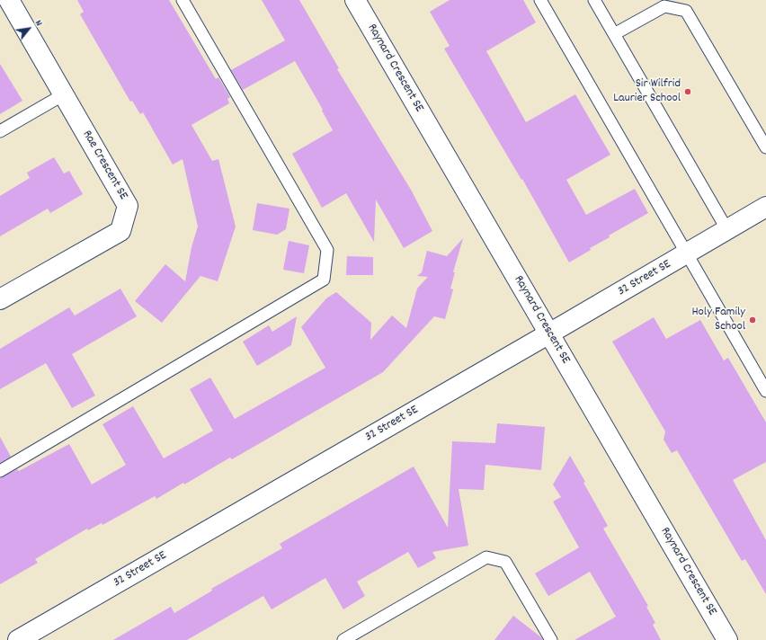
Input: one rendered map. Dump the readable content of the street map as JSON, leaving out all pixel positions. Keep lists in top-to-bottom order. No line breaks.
{"streets":{"street":["Raynard Crescent SE","Rae Crescent SE","32 Street SE"]},"crossings":[["Raynard Crescent SE","32 Street SE"]],"places":["Sir Wilfrid Laurier School","Holy Family School"],"north":"top right"}
